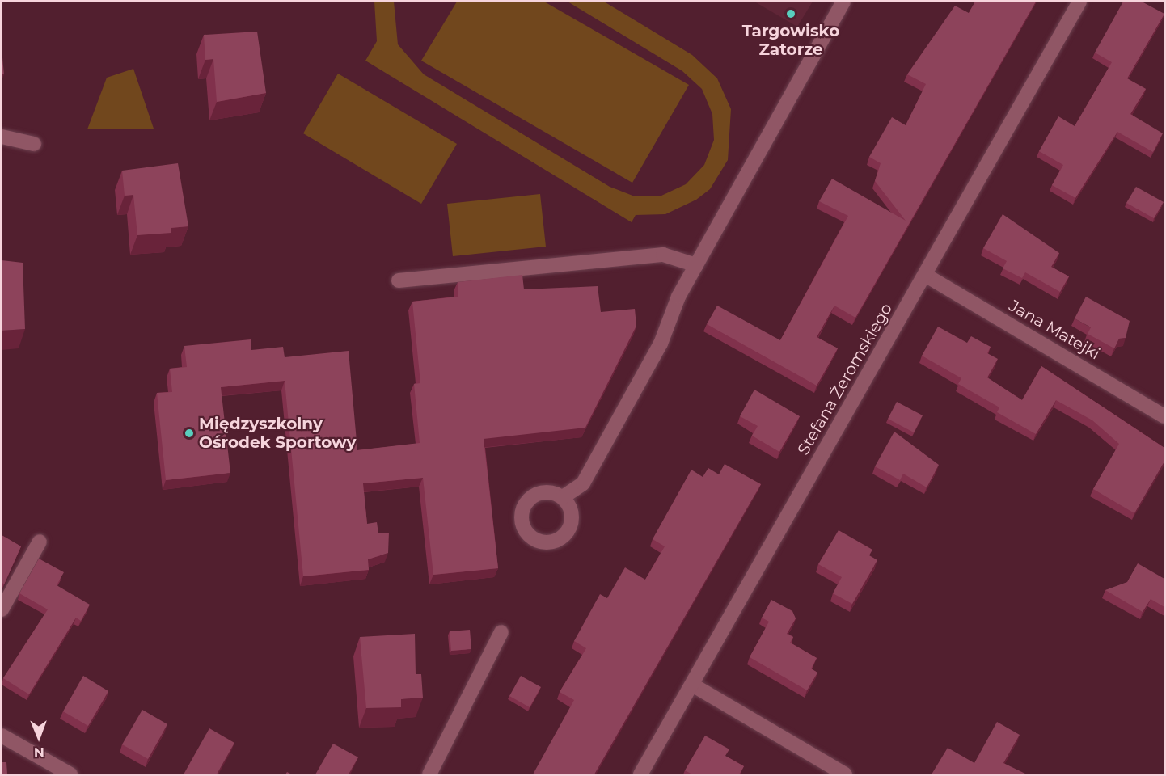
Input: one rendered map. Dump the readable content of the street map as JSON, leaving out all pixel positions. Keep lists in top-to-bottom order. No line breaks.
{"streets":{"street":["Jana Matejki","Stefana Żeromskiego"]},"crossings":[["Jana Matejki","Stefana Żeromskiego"]],"places":["Targowisko Zatorze","Międzyszkolny Ośrodek Sportowy"],"north":"bottom"}
